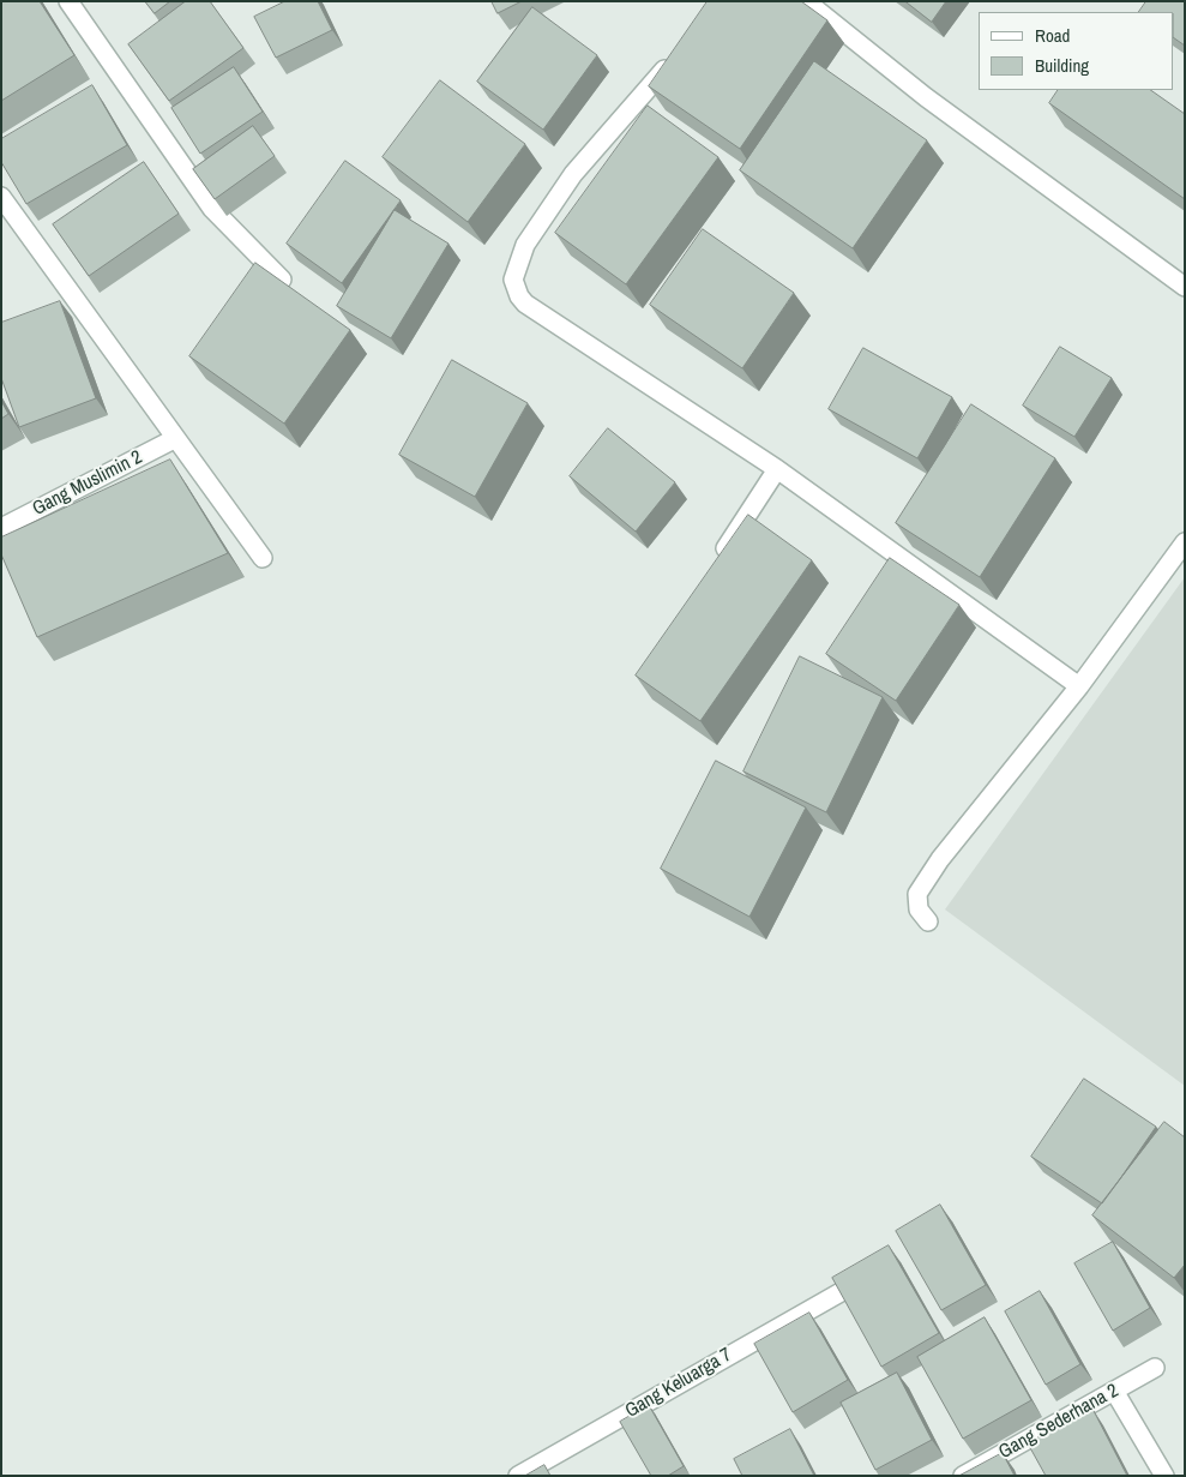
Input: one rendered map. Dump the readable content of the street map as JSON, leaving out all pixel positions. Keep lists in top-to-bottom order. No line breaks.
{"streets":{"street":["Gang Muslimin 2","Gang Keluarga 7","Gang Sederhana 2"]},"legend":["Road","Building"]}
